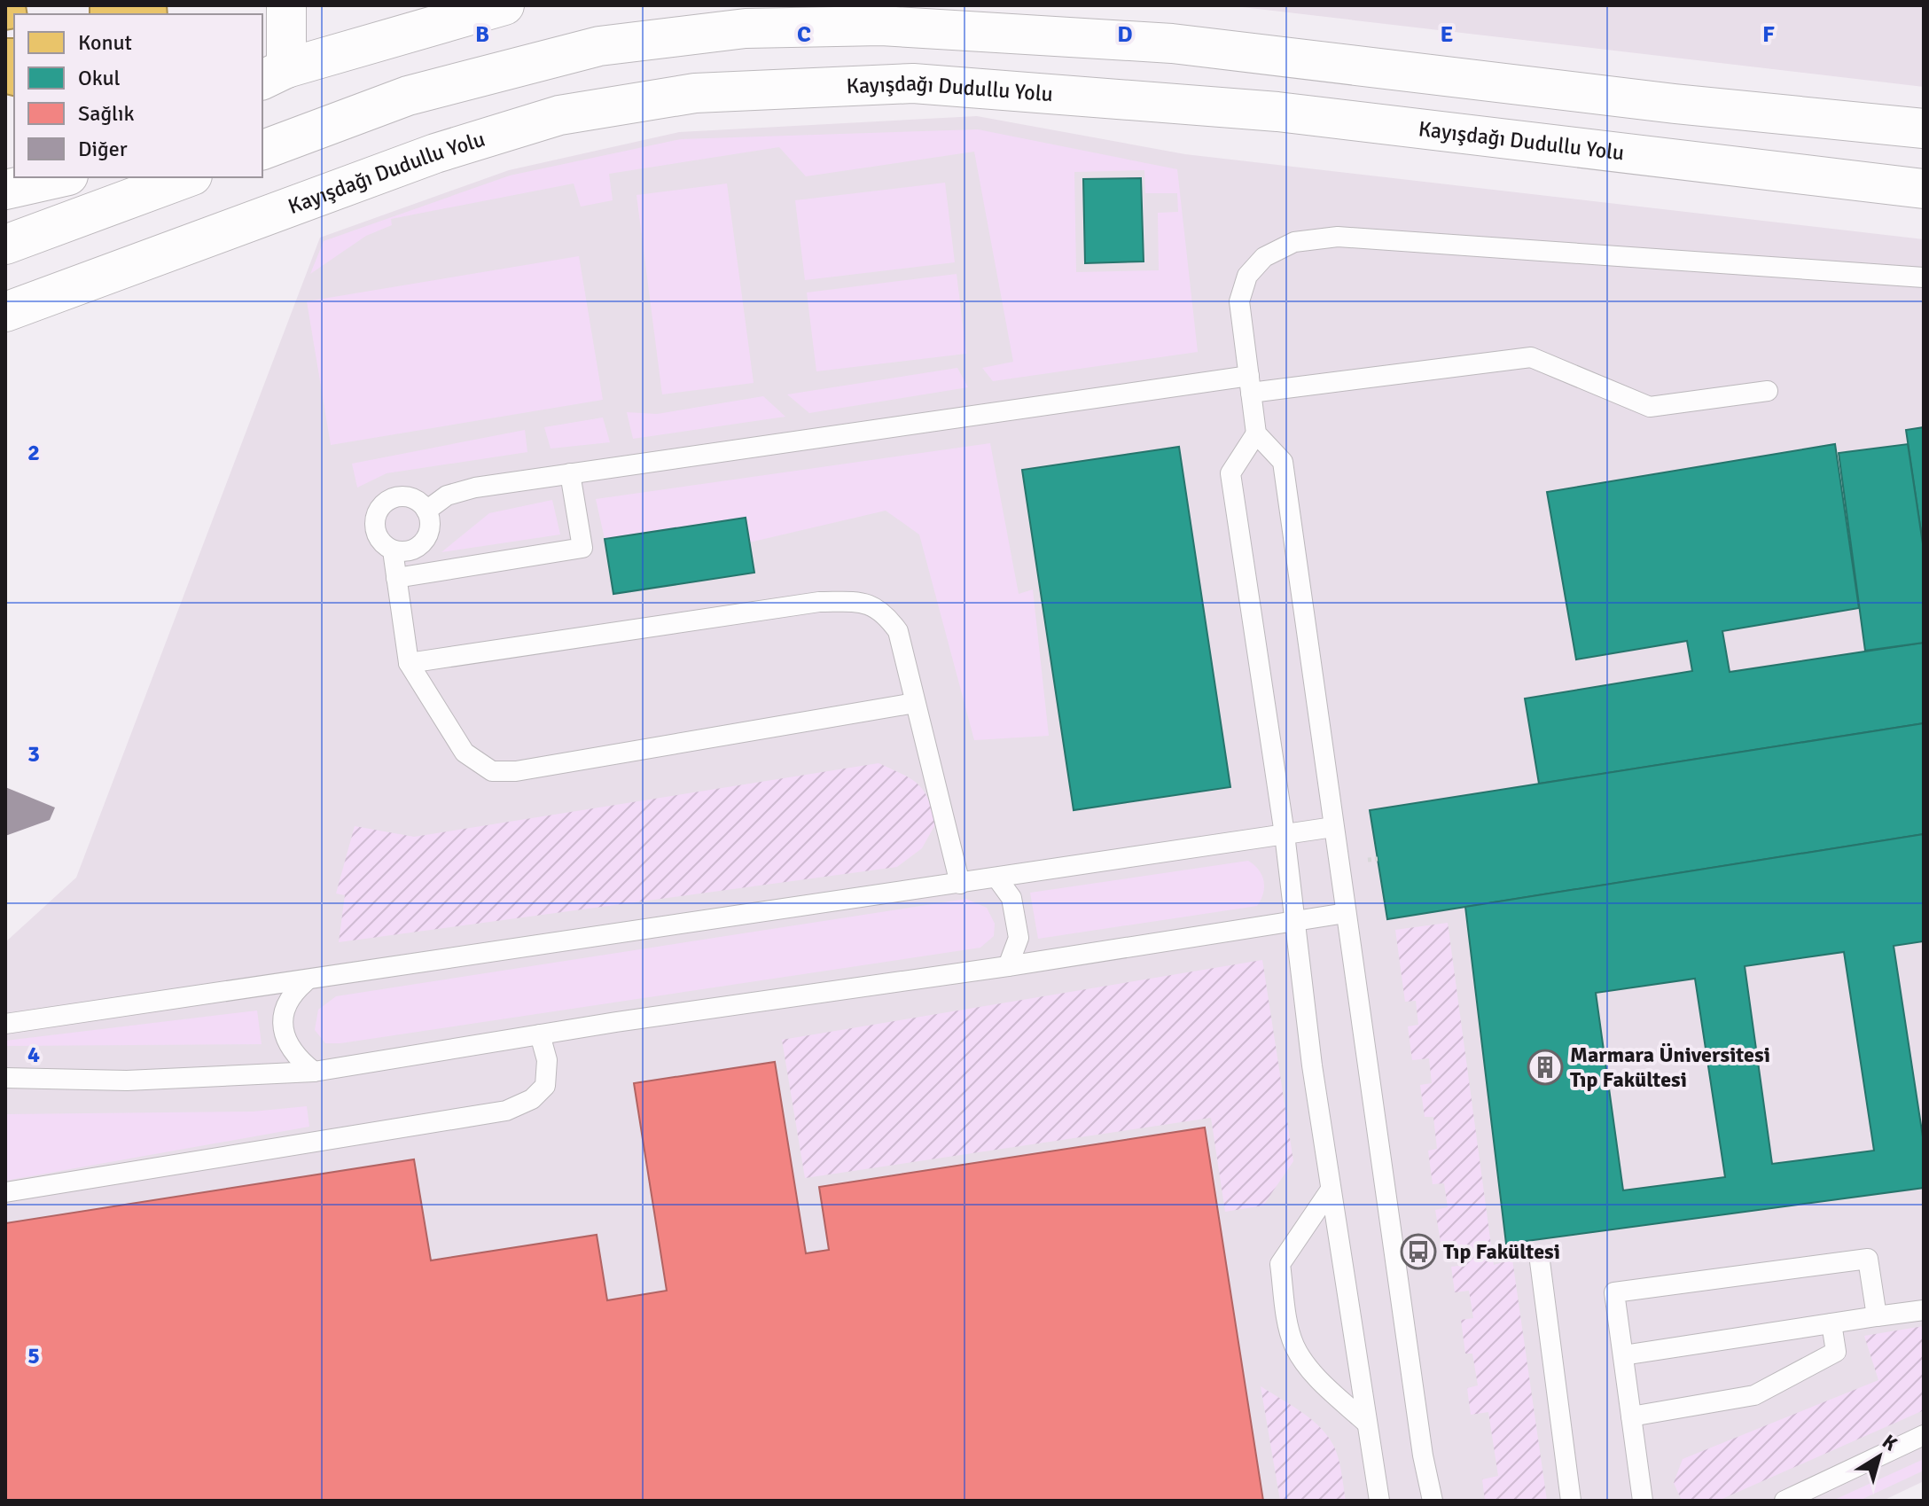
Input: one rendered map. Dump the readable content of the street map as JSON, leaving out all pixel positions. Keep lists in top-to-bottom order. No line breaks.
{"streets":{"main road":["Kayışdağı Dudullu Yolu"]},"places":{"building":["Marmara Üniversitesi Tıp Fakültesi"],"bus stop":["Tıp Fakültesi"]},"legend":["Konut","Okul","Sağlık","Diğer"],"north":"top right","grid":{"columns":["B","C","D","E","F"],"rows":["2","3","4","5"]}}
